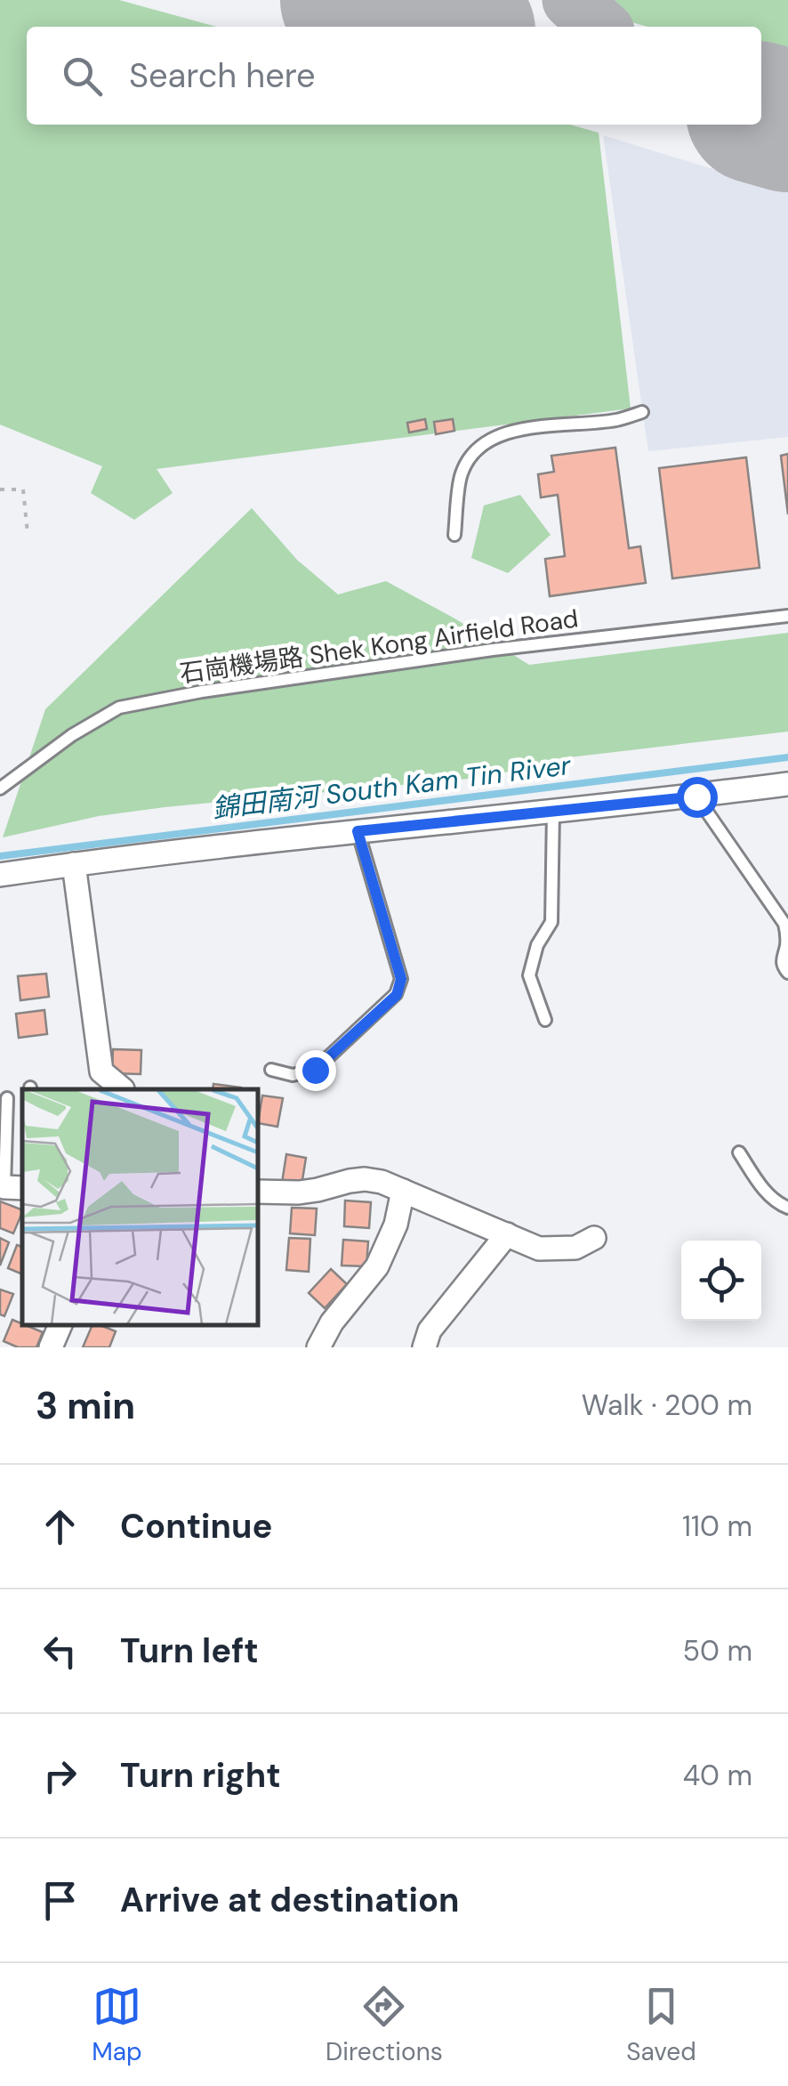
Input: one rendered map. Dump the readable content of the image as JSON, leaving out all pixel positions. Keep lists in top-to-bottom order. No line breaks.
{"streets":{"lane":["石崗機場路 Shek Kong Airfield Road"]},"water":["錦田南河 South Kam Tin River"],"page":{"search":"Search here","heading":["3 min","Walk · 200 m"],"list":[["Continue","110 m"],["Turn left","50 m"],["Turn right","40 m"],"Arrive at destination"],"nav":["Map","Directions","Saved"]}}
